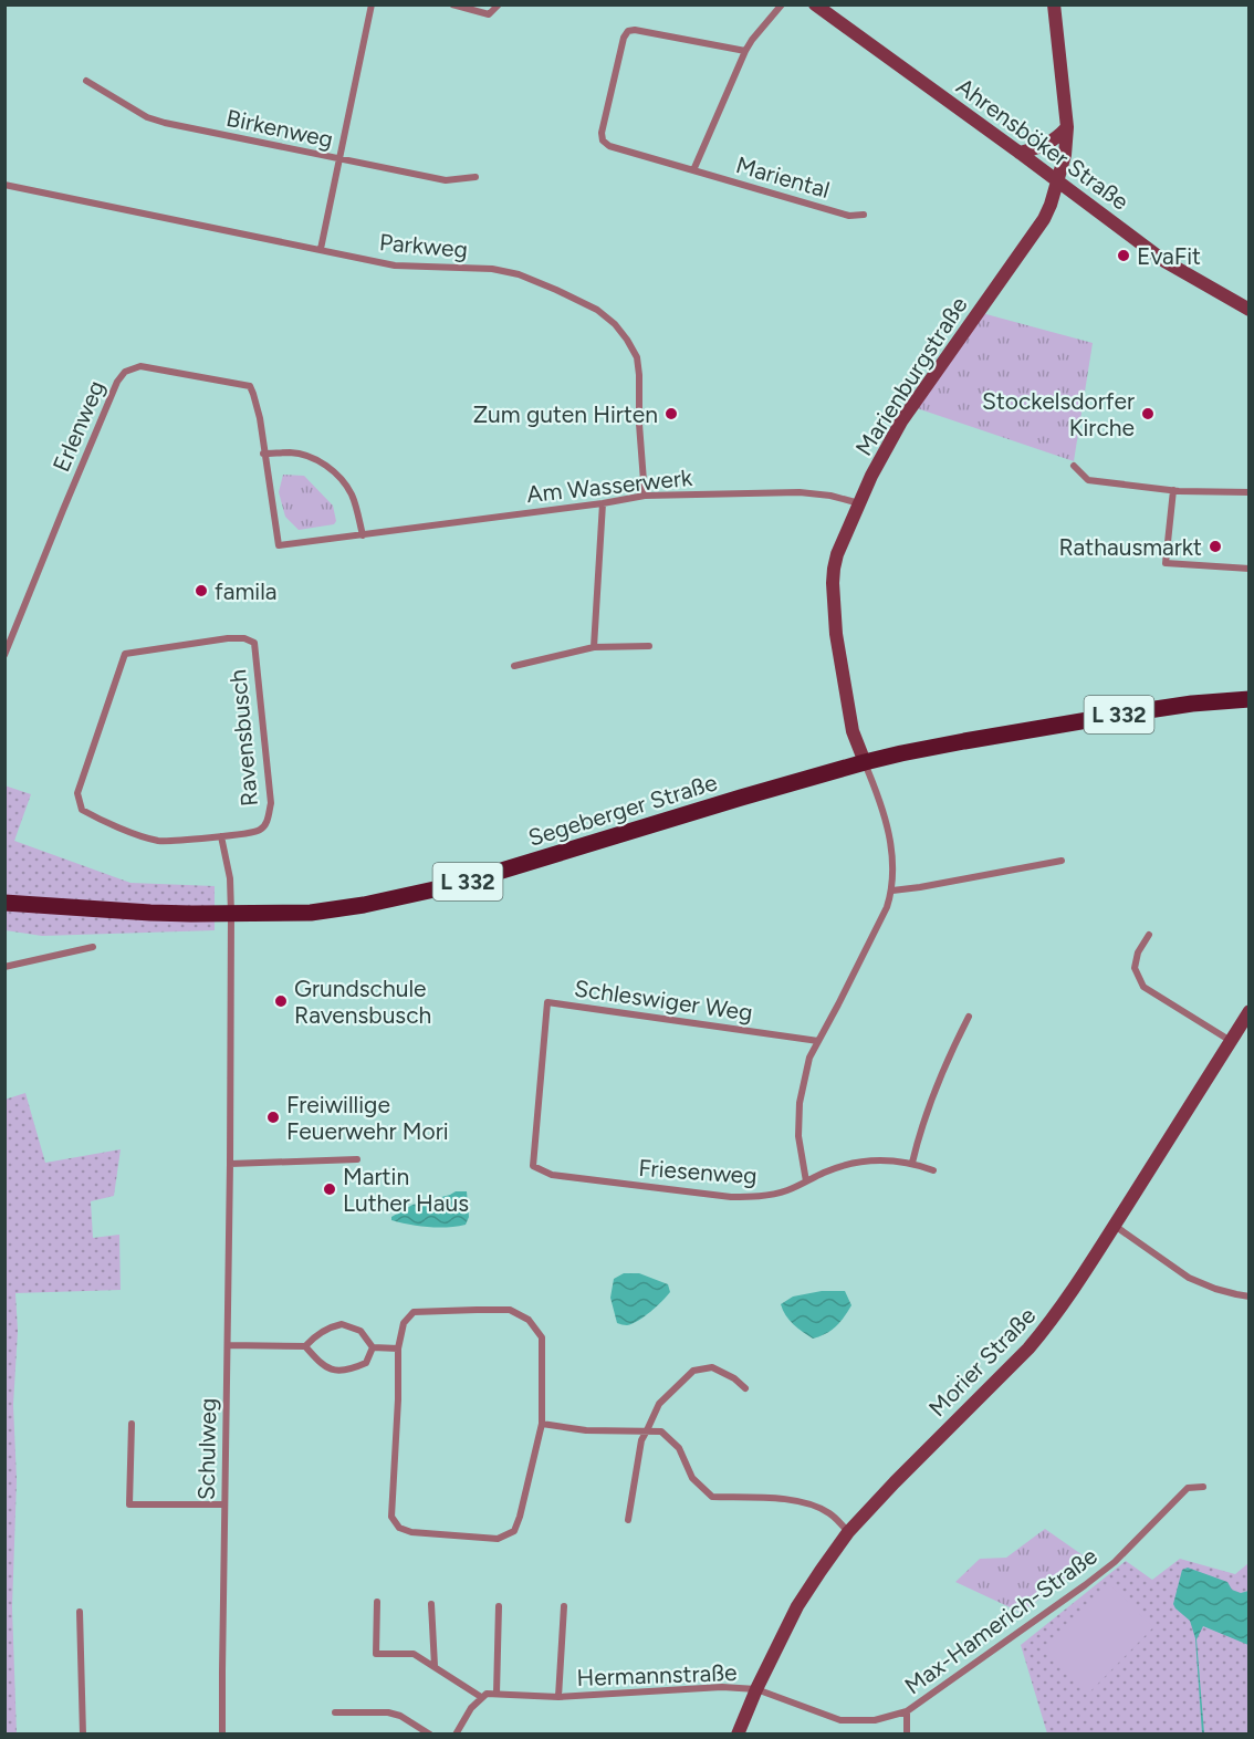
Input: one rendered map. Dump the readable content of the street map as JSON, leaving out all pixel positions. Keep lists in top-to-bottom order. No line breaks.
{"streets":{"main road":["Ahrensböker Straße","Marienburgstraße","L 332","Segeberger Straße","Morier Straße"],"street":["Birkenweg","Mariental","Parkweg","Erlenweg","Am Wasserwerk","Ravensbusch","Schleswiger Weg","Friesenweg","Schulweg","Max-Hamerich-Straße","Hermannstraße"]},"crossings":[["Ahrensböker Straße","Marienburgstraße"],["Parkweg","Am Wasserwerk"],["Marienburgstraße","Am Wasserwerk"],["Marienburgstraße","Segeberger Straße"],["Erlenweg","Am Wasserwerk"],["Ravensbusch","Segeberger Straße"],["Ravensbusch","Schulweg"],["Segeberger Straße","Schulweg"],["Schleswiger Weg","Friesenweg"],["Morier Straße","Max-Hamerich-Straße"],["Morier Straße","Hermannstraße"],["Max-Hamerich-Straße","Hermannstraße"]],"places":["EvaFit","Zum guten Hirten","Stockelsdorfer Kirche","Rathausmarkt","famila","Grundschule Ravensbusch","Freiwillige Feuerwehr Mori","Martin Luther Haus"]}
